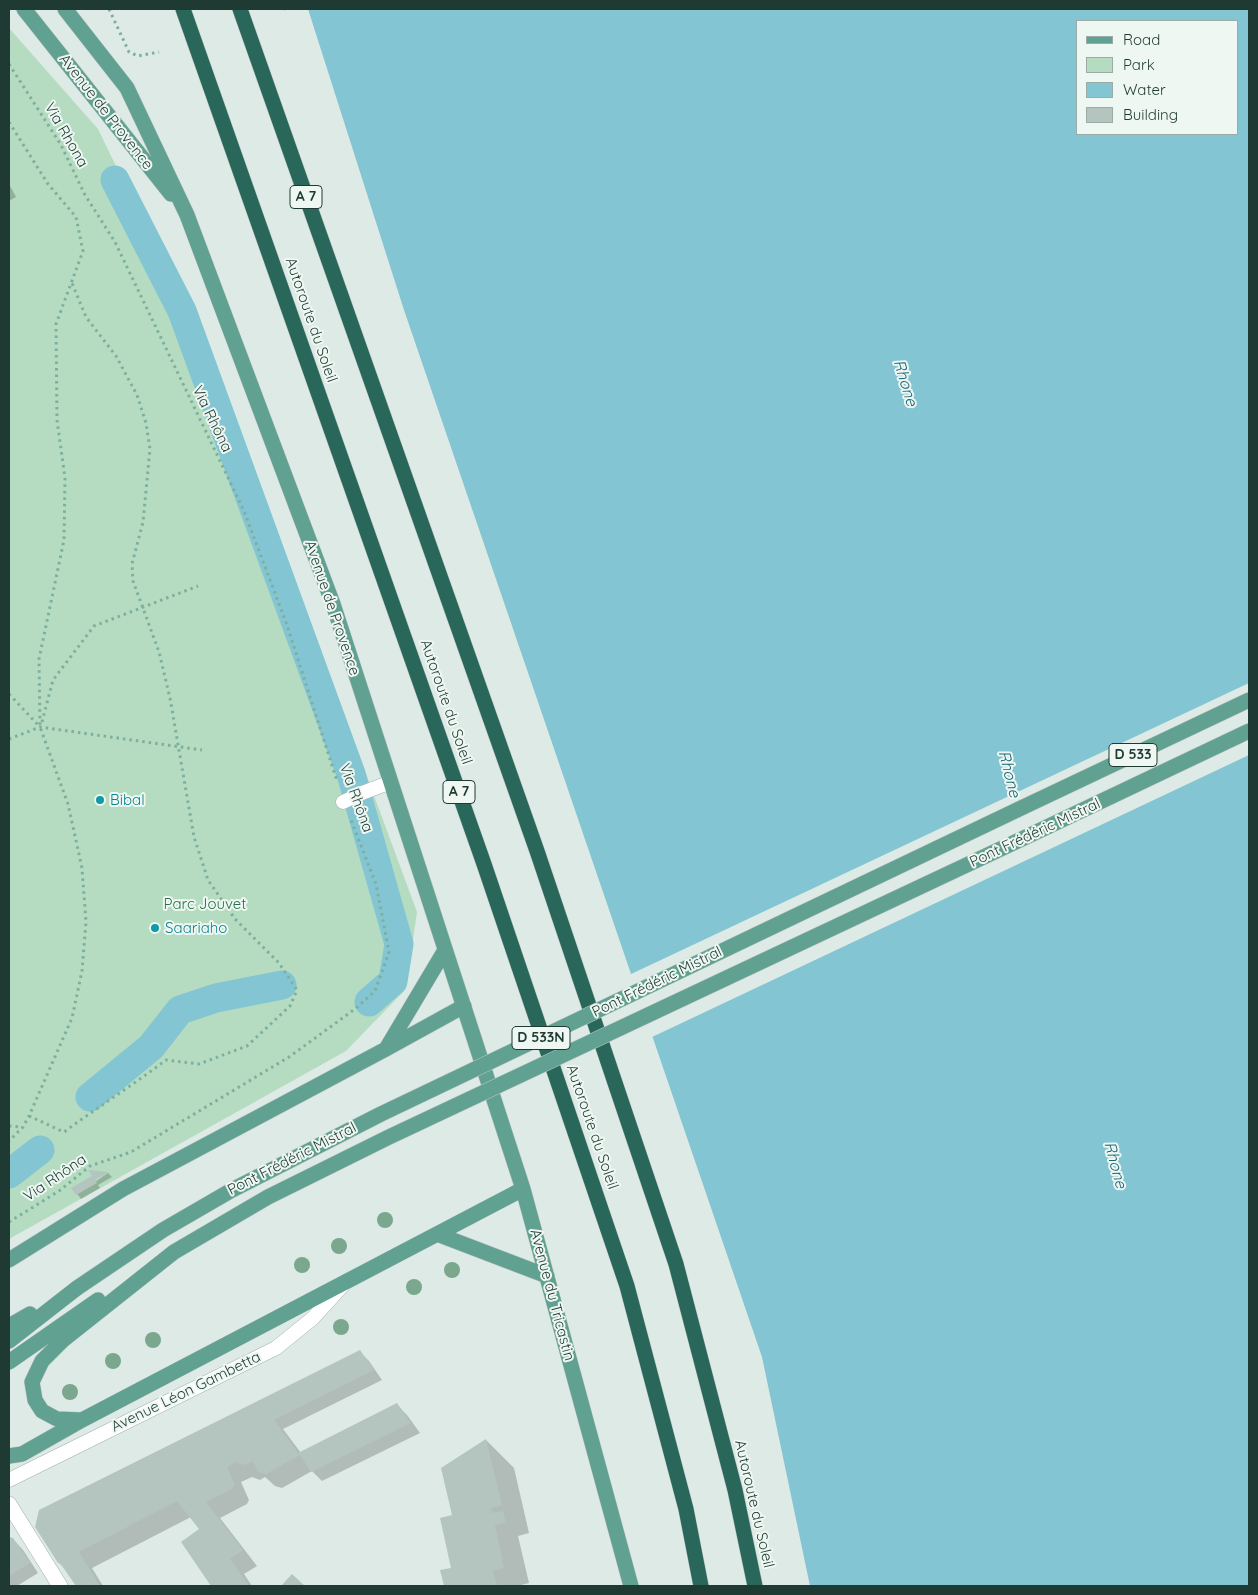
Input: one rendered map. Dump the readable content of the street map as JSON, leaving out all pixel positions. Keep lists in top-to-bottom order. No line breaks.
{"streets":{"highway":["A 7","Autoroute du Soleil"],"main road":["Avenue de Provence","D 533","Pont Frédéric Mistral","D 533N","Avenue du Tricastin"],"lane":["Avenue Léon Gambetta"],"path":["Via Rhona","Via Rhôna"]},"crossings":[["Avenue de Provence","Avenue du Tricastin"],["Via Rhona","Via Rhôna"]],"water":["Rhone"],"parks":["Parc Jouvet"],"places":["Bibal","Saariaho"],"legend":["Road","Park","Water","Building"]}
